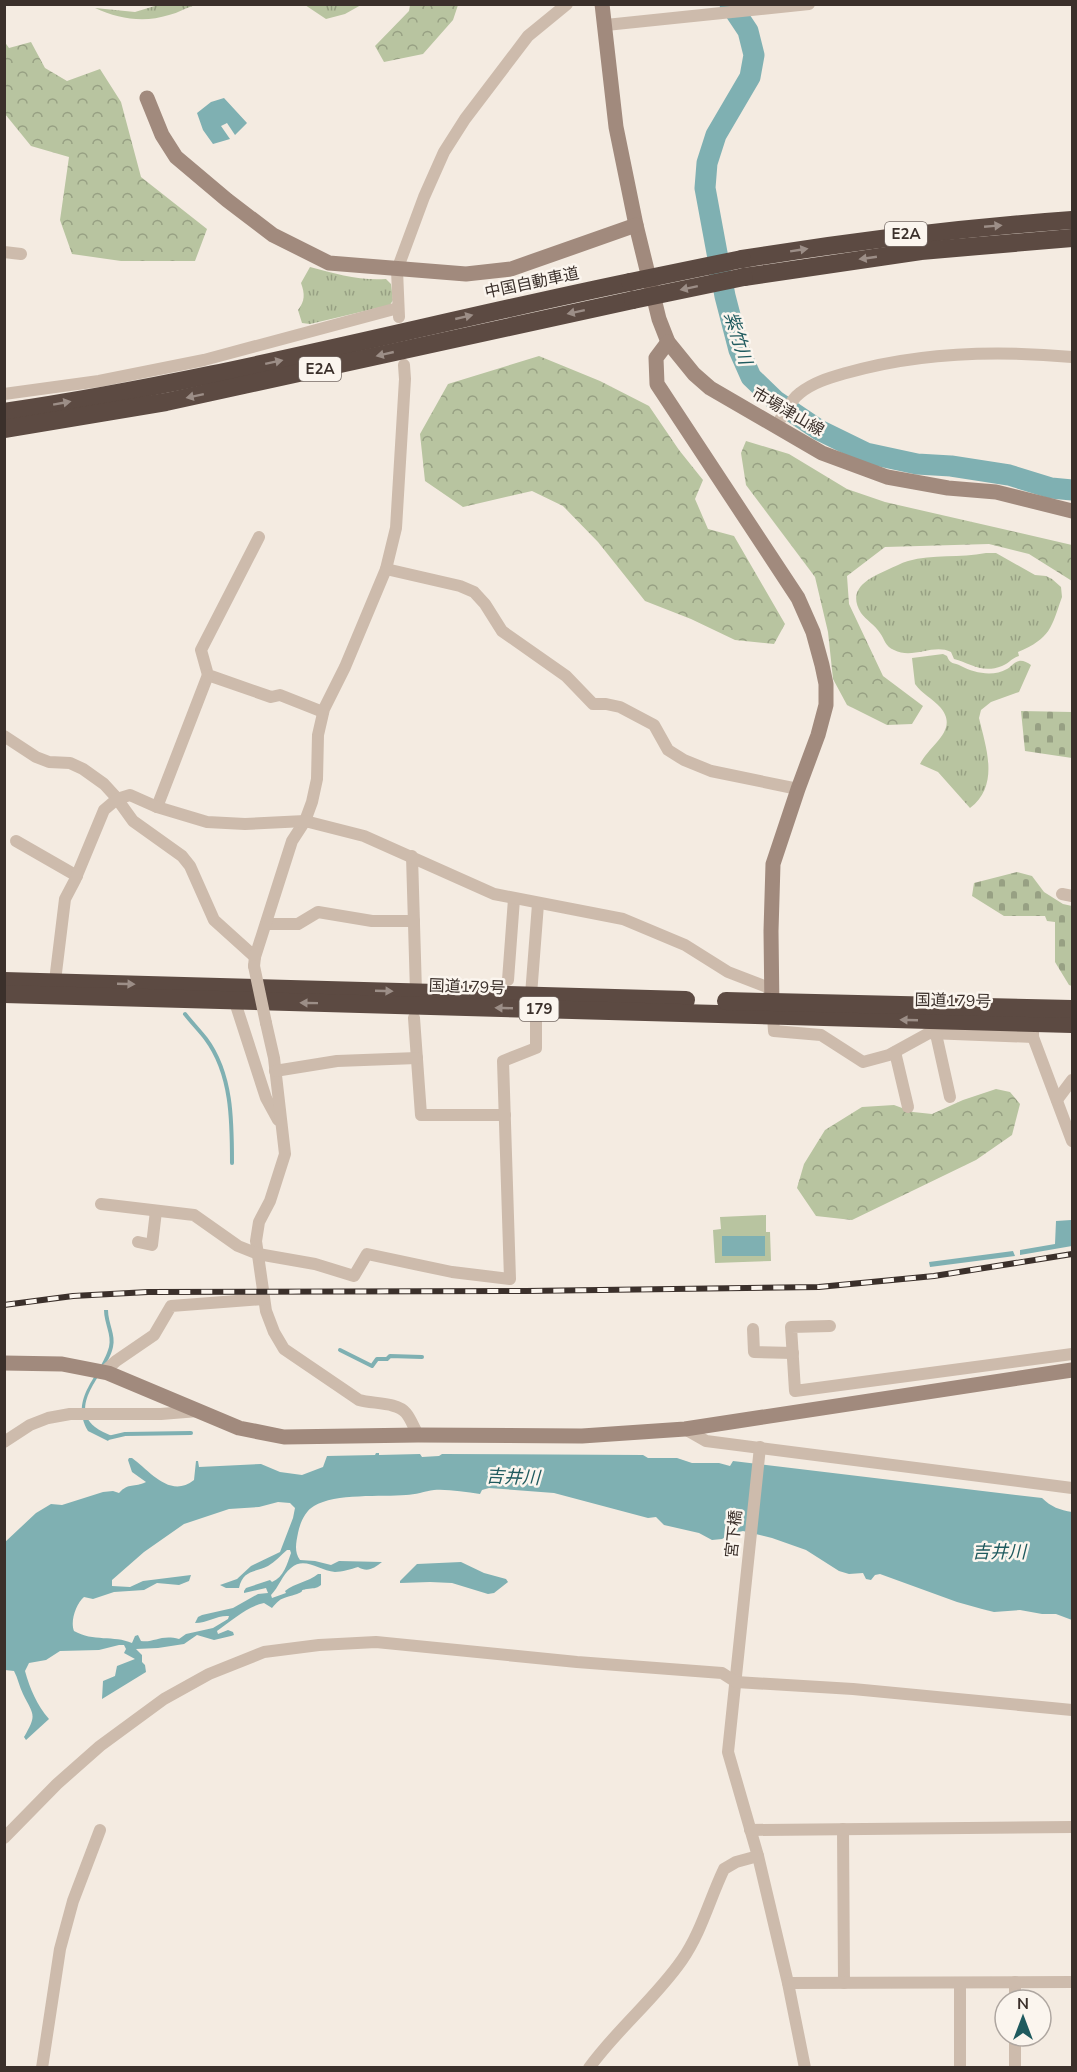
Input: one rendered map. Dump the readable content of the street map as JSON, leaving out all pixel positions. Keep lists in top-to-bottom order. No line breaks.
{"streets":{"highway":["E2A","中国自動車道","国道179号","179"],"street":["市場津山線","宮下橋"]},"water":["紫竹川","吉井川"],"north":"top"}
